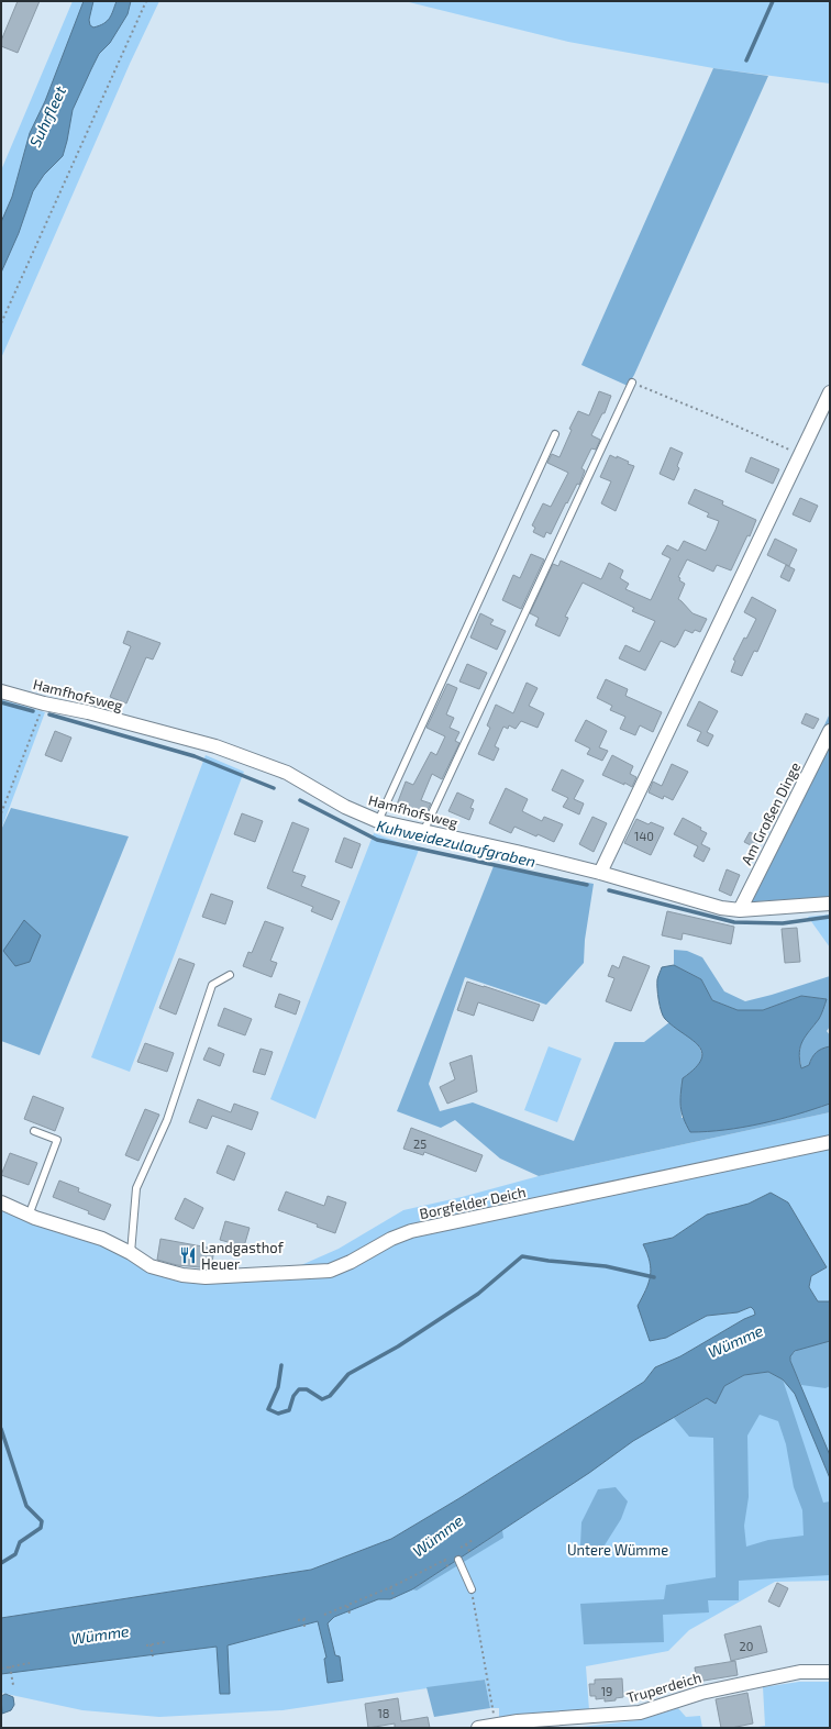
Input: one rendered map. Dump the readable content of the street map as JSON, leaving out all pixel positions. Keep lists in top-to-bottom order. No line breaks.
{"streets":{"street":["Hamfhofsweg","Am Großen Dinge","Borgfelder Deich","Truperdeich"]},"crossings":[["Hamfhofsweg","Am Großen Dinge"]],"water":["Suhrfleet","Kuhweidezulaufgraben","Wümme"],"parks":["Untere Wümme"],"places":{"restaurant":["Landgasthof Heuer"]},"house_numbers":["140","25","20","19","18"]}
